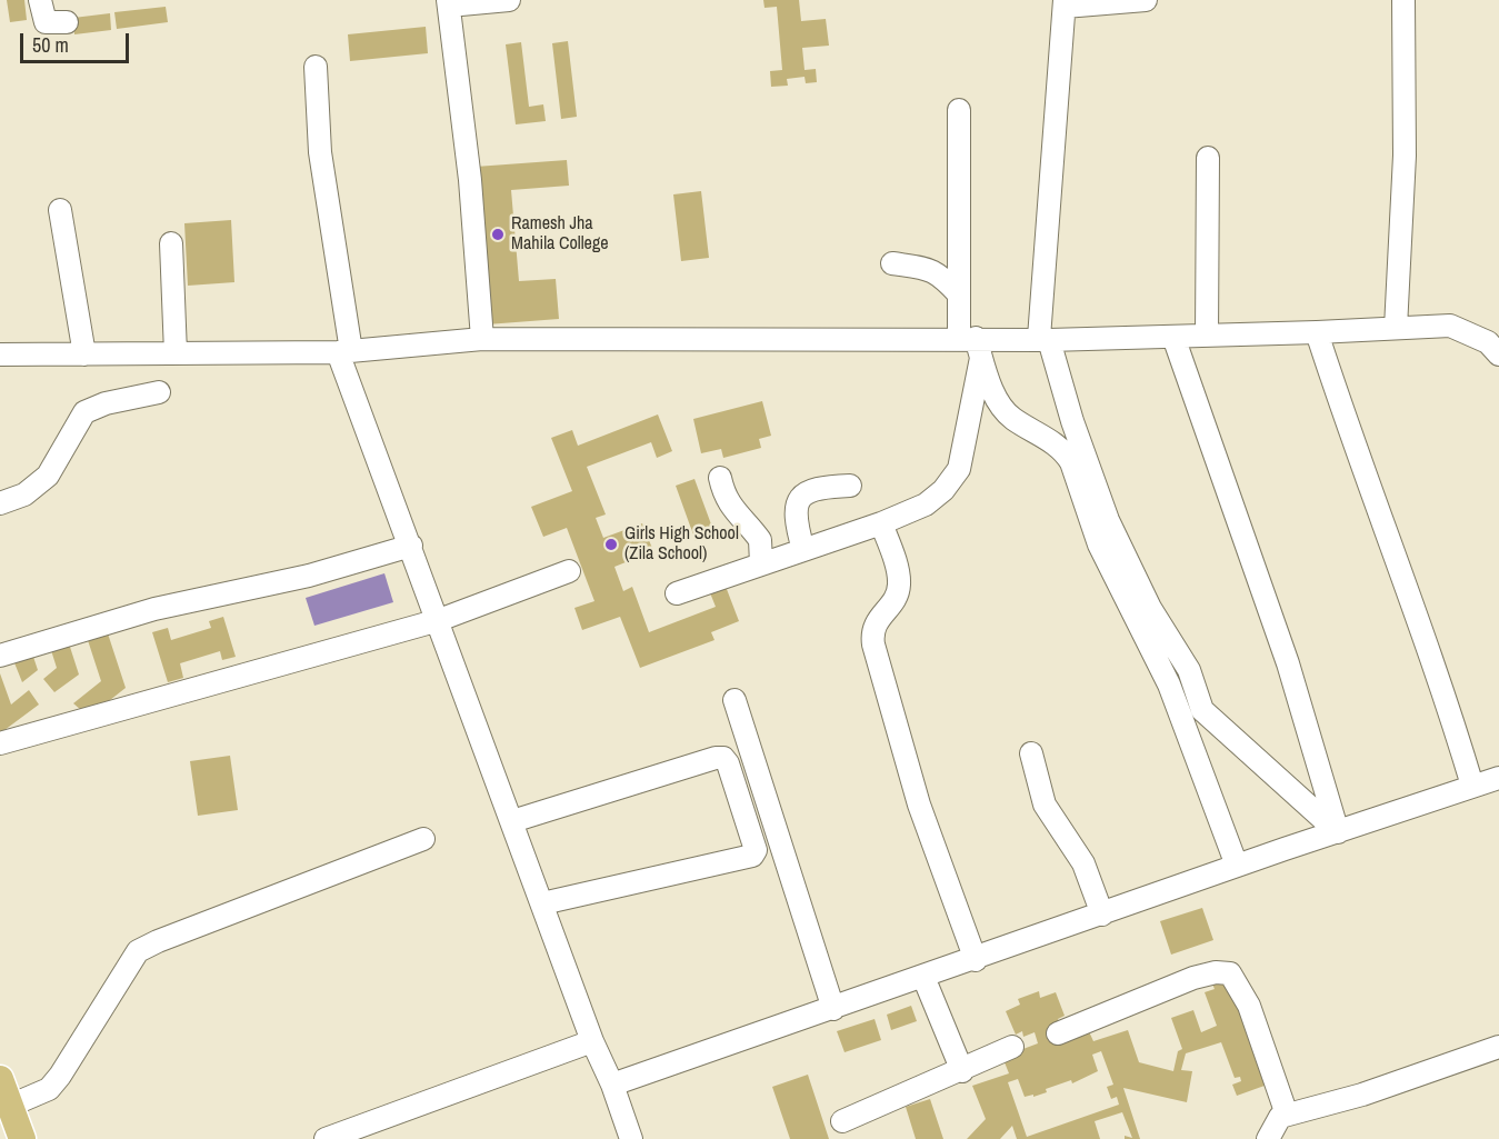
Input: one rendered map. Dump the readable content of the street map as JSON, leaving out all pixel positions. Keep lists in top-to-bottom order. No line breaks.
{"places":["Ramesh Jha Mahila College","Girls High School (Zila School)"],"scale_bar":"50 m"}
